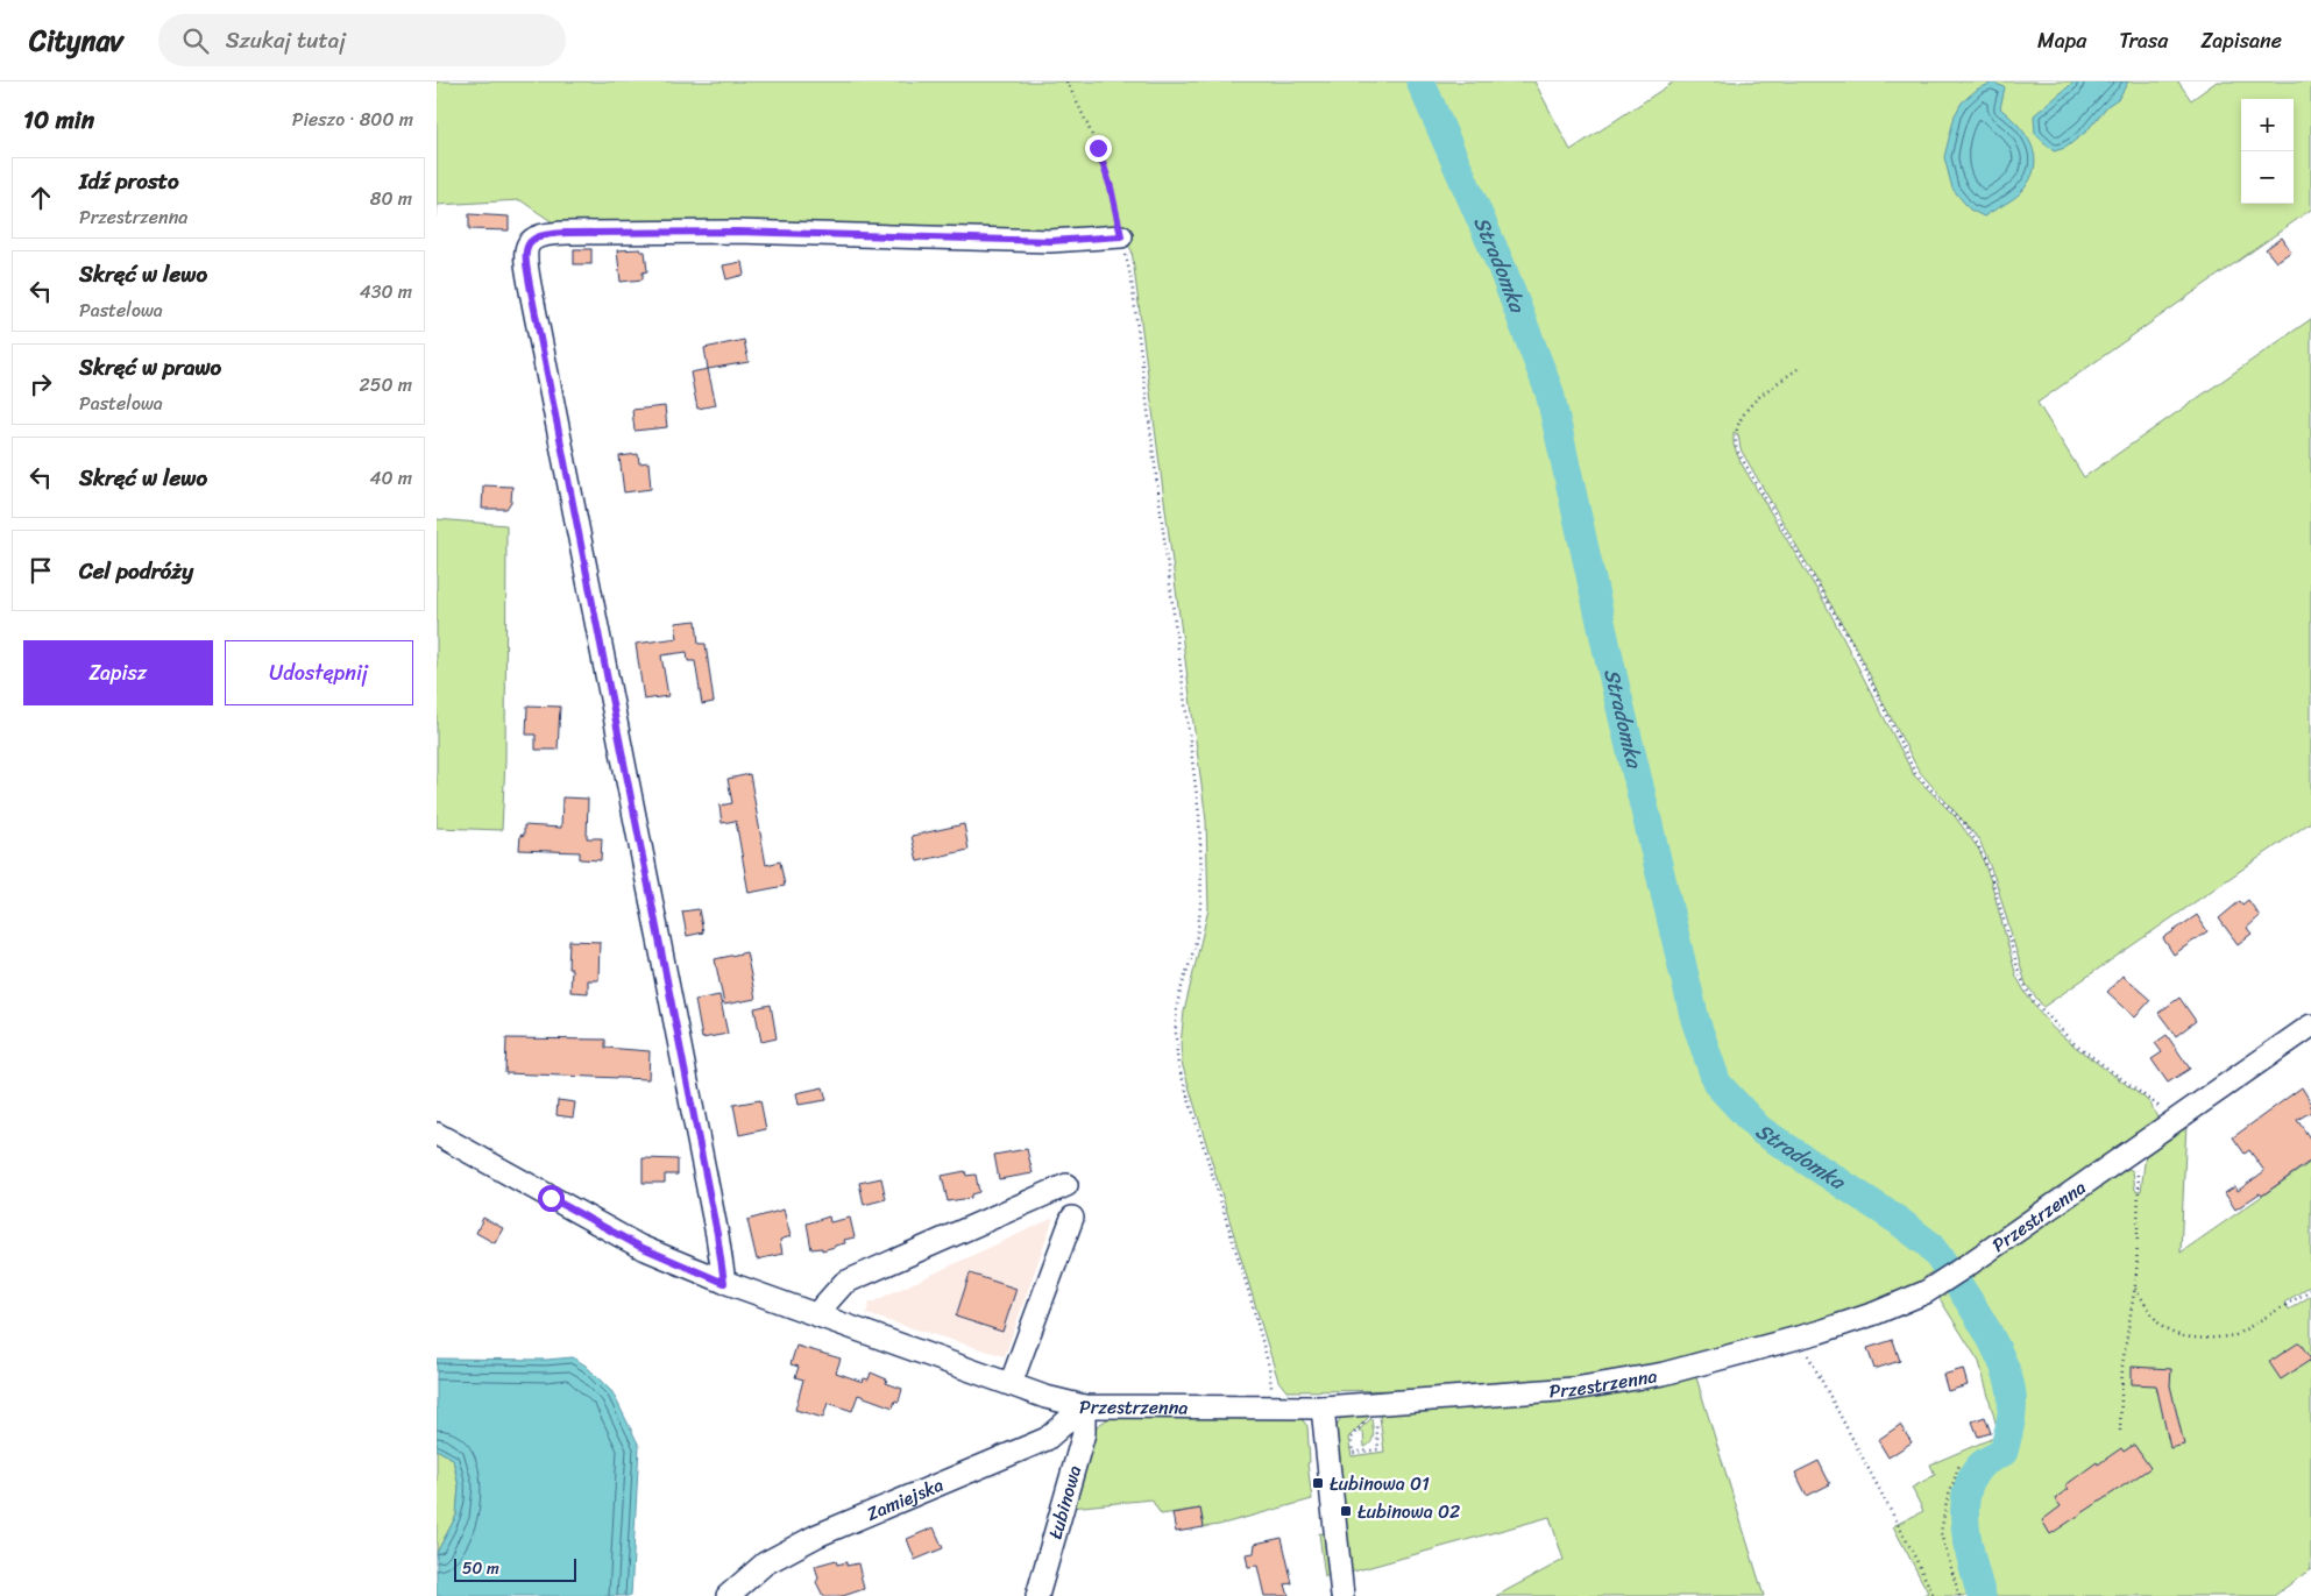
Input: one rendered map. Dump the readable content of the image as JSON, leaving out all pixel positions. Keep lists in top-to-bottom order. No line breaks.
{"streets":{"street":["Przestrzenna","Zamiejska","Łubinowa"]},"crossings":[["Przestrzenna","Zamiejska"],["Przestrzenna","Łubinowa"],["Zamiejska","Łubinowa"]],"water":["Stradomka"],"places":{"transit":["Łubinowa 01","Łubinowa 02"]},"scale_bar":"50 m","page":{"header":"Citynav","search":"Szukaj tutaj","nav":["Mapa","Trasa","Zapisane"],"heading":["10 min","Pieszo · 800 m"],"map_buttons":["+","−"],"list":[["Idź prosto","Przestrzenna","80 m"],["Skręć w lewo","Pastelowa","430 m"],["Skręć w prawo","Pastelowa","250 m"],["Skręć w lewo","40 m"],"Cel podróży"],"buttons":["Zapisz","Udostępnij"],"scale":"50 m"}}
